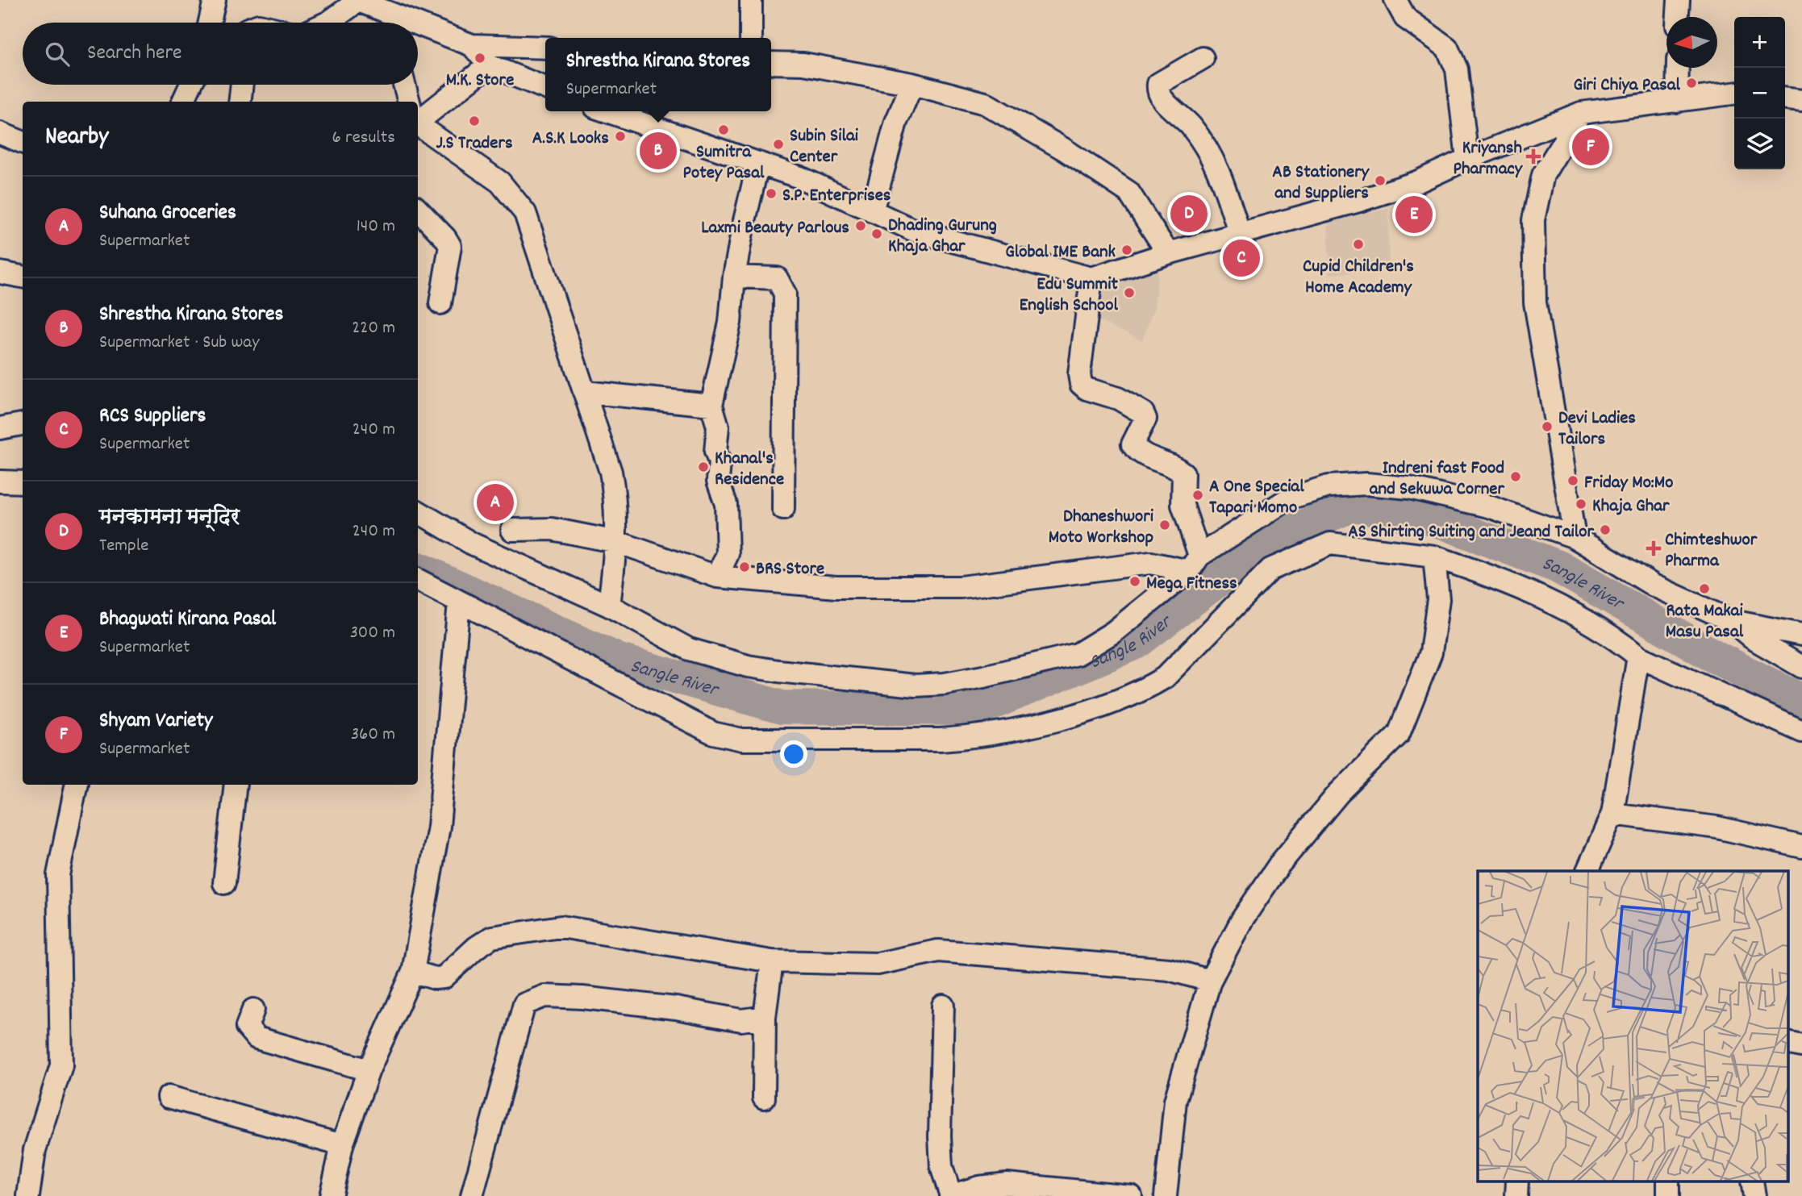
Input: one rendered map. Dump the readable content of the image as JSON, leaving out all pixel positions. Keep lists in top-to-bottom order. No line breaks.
{"water":["Sangle River"],"places":{"other":["M.K. Store","Giri Chiya Pasal","J.S Traders","Sumitra Potey Pasal","A.S.K Looks","Subin Silai Center","AB Stationery and Suppliers","S.P. Enterprises","Laxmi Beauty Parlous","Dhading Gurung Khaja Ghar","Cupid Children's Home Academy","Global IME Bank","Edu Summit English School","Devi Ladies Tailors","Khanal's Residence","Indreni fast Food and Sekuwa Corner","Friday Mo:Mo","A One Special Tapari Momo","Khaja Ghar","Dhaneshwori Moto Workshop","AS Shirting Suiting and Jeand Tailor","BRS Store","Mega Fitness","Rata Makai Masu Pasal"],"health":["Kriyansh Pharmacy","Chimteshwor Pharma"]},"north":"left","page":{"map_buttons":["+","−"],"search":"Search here","popup":["Shrestha Kirana Stores","Supermarket"],"heading":["Nearby","6 results"],"pins":["F","B","D","E","C","A"],"list":[{"mark":"A","name":"Suhana Groceries","note":"Supermarket","value":"140 m"},{"mark":"B","name":"Shrestha Kirana Stores","note":"Supermarket · Sub way","value":"220 m"},{"mark":"C","name":"RCS Suppliers","note":"Supermarket","value":"240 m"},{"mark":"D","name":"मनकामना मन्दिर","note":"Temple","value":"240 m"},{"mark":"E","name":"Bhagwati Kirana Pasal","note":"Supermarket","value":"300 m"},{"mark":"F","name":"Shyam Variety","note":"Supermarket","value":"360 m"}]}}
